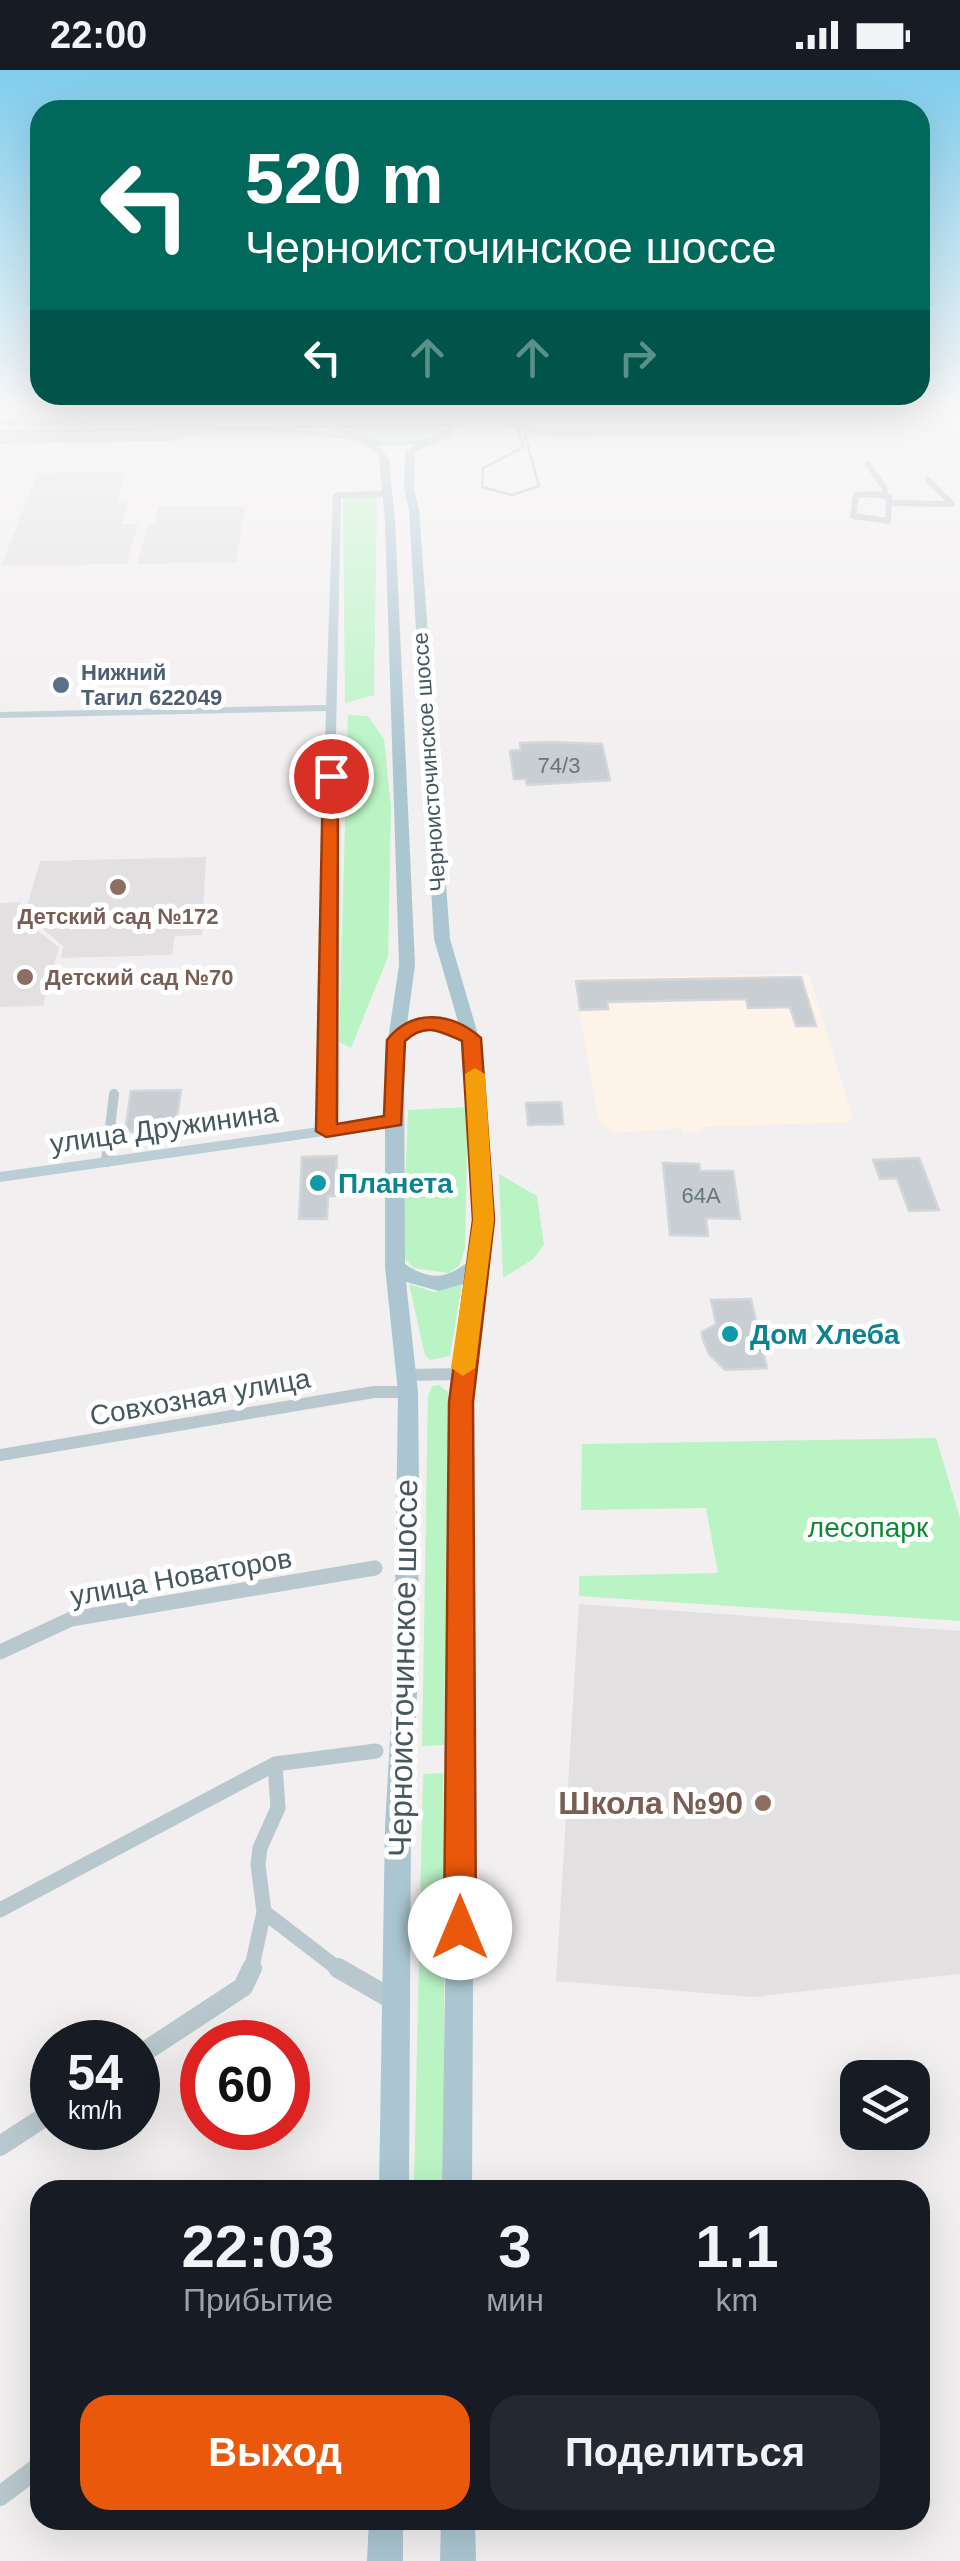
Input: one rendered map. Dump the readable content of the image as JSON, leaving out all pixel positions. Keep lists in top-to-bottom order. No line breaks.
{"streets":{"main road":["Черноисточинское шоссе"],"street":["улица Дружинина","Совхозная улица","улица Новаторов"]},"crossings":[["Черноисточинское шоссе","улица Дружинина"],["Черноисточинское шоссе","Совхозная улица"]],"parks":["лесопарк"],"places":["Нижний Тагил 622049","Детский сад №172","Детский сад №70","Планета","Дом Хлеба","Школа №90"],"house_numbers":["74/3","64А"],"page":{"status":"22:00","turn":["520 m","Черноисточинское шоссе"],"speed":"54 km/h","limit":"60","eta":["22:03","Прибытие","3","мин","1.1","km"],"buttons":["Выход","Поделиться"]}}
